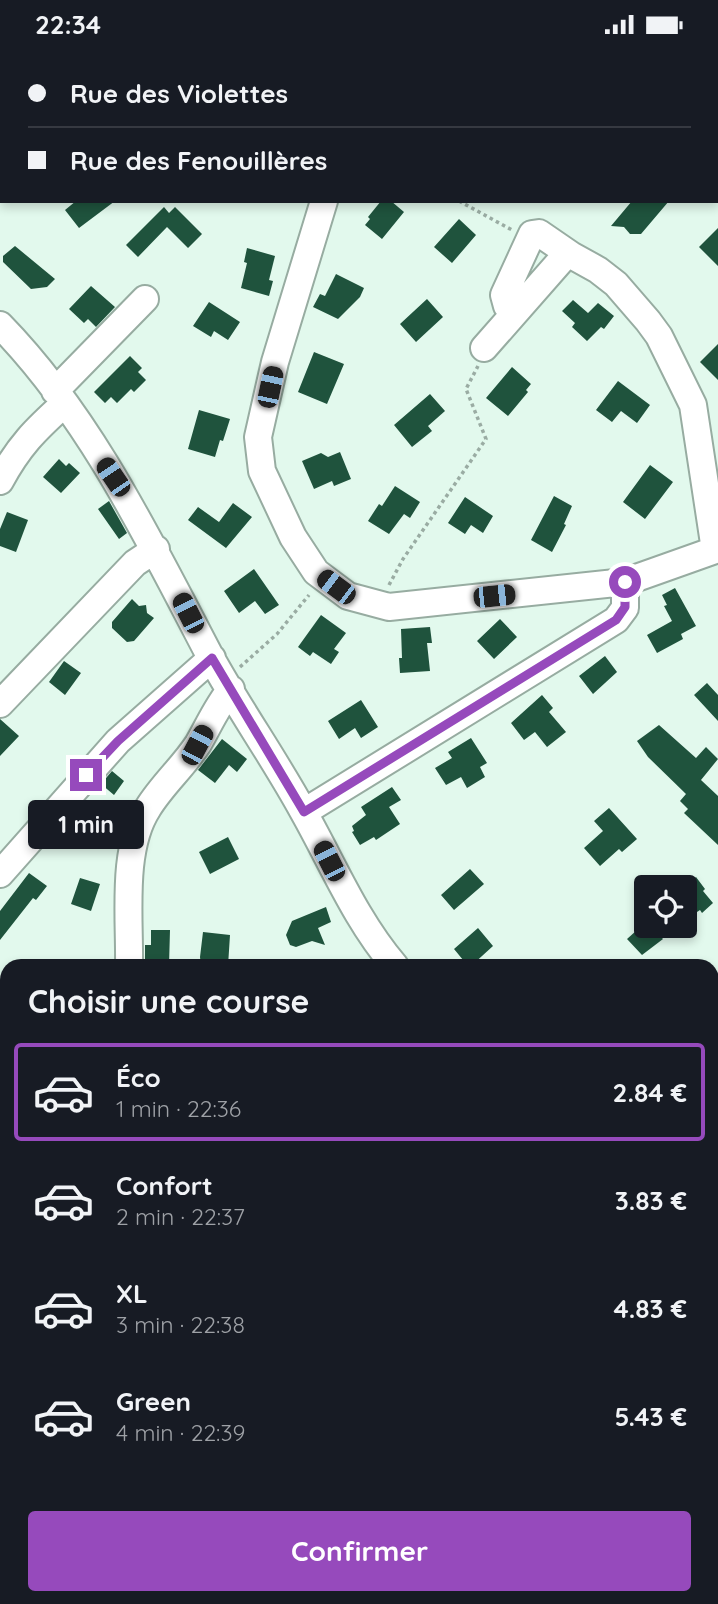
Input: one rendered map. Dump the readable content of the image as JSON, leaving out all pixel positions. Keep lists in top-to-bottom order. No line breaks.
{"page":{"status":"22:34","banner":["Rue des Violettes","Rue des Fenouillères"],"bubble":"1 min","heading":"Choisir une course","list":[{"name":"Éco","note":"1 min · 22:36","value":"2.84 €"},{"name":"Confort","note":"2 min · 22:37","value":"3.83 €"},{"name":"XL","note":"3 min · 22:38","value":"4.83 €"},{"name":"Green","note":"4 min · 22:39","value":"5.43 €"}],"buttons":"Confirmer"}}
